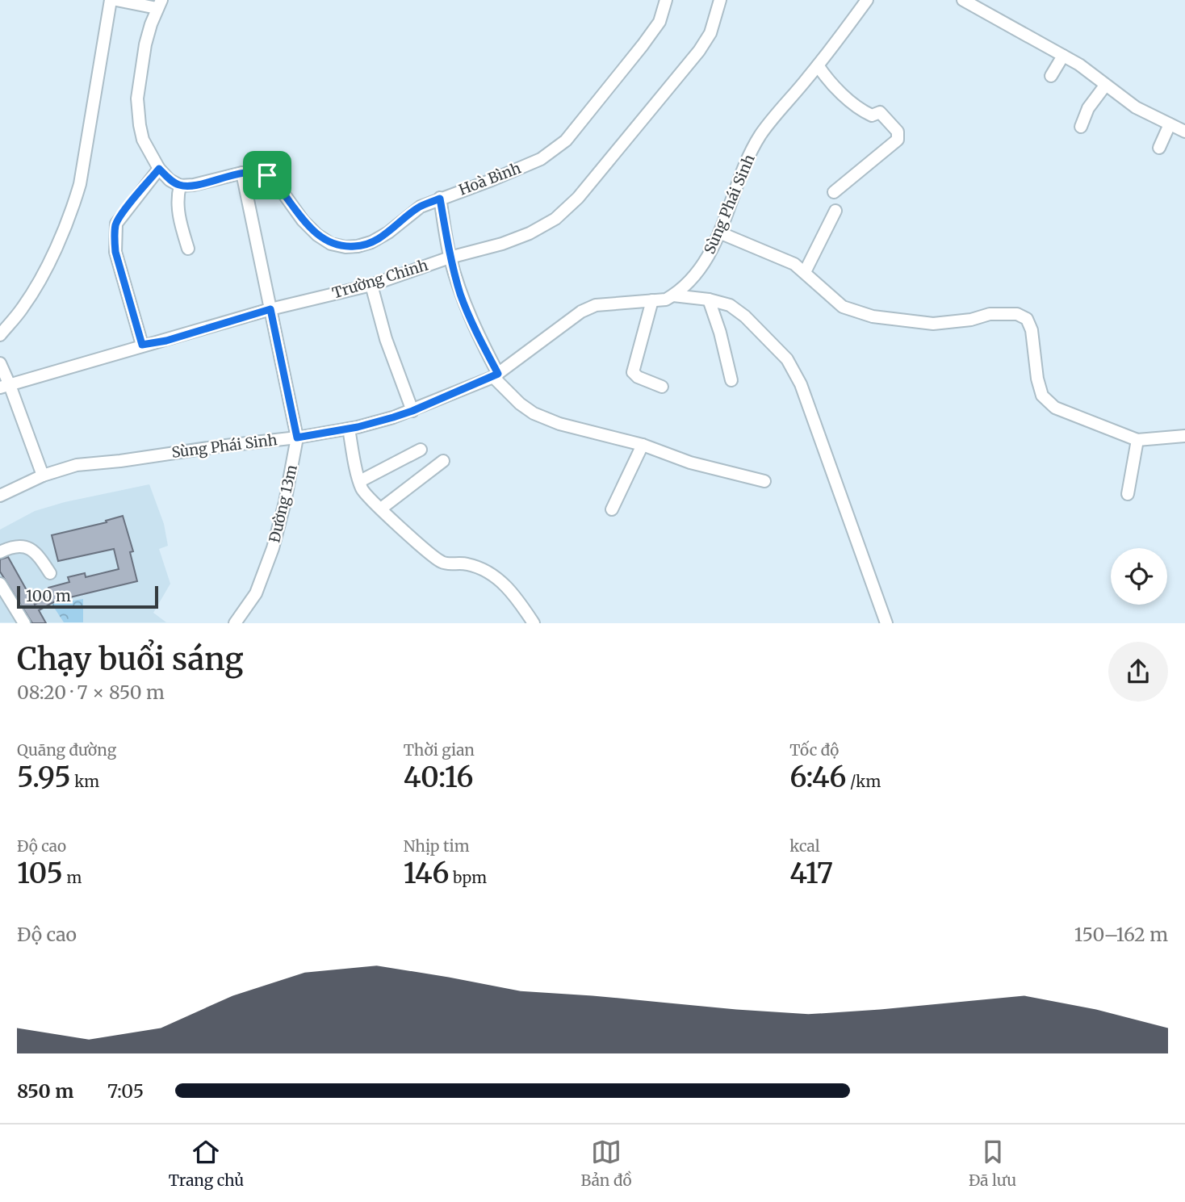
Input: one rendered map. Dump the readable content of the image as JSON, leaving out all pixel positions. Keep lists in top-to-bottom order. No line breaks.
{"streets":{"street":["Hoà Bình","Sùng Phái Sinh","Trường Chinh","Đường 13m"]},"crossings":[["Hoà Bình","Đường 13m"],["Sùng Phái Sinh","Đường 13m"],["Trường Chinh","Đường 13m"]],"scale_bar":"100 m","page":{"scale":"100 m","heading":["Chạy buổi sáng","08:20 · 7 × 850 m"],"stats":[["Quãng đường","5.95 km"],["Thời gian","40:16"],["Tốc độ","6:46 /km"],["Độ cao","105 m"],["Nhịp tim","146 bpm"],["kcal","417"]],"chart":["Độ cao","150–162 m"],"list":[{"name":"850 m","note":"7:05"}],"tabs":["Trang chủ","Bản đồ","Đã lưu"]}}
